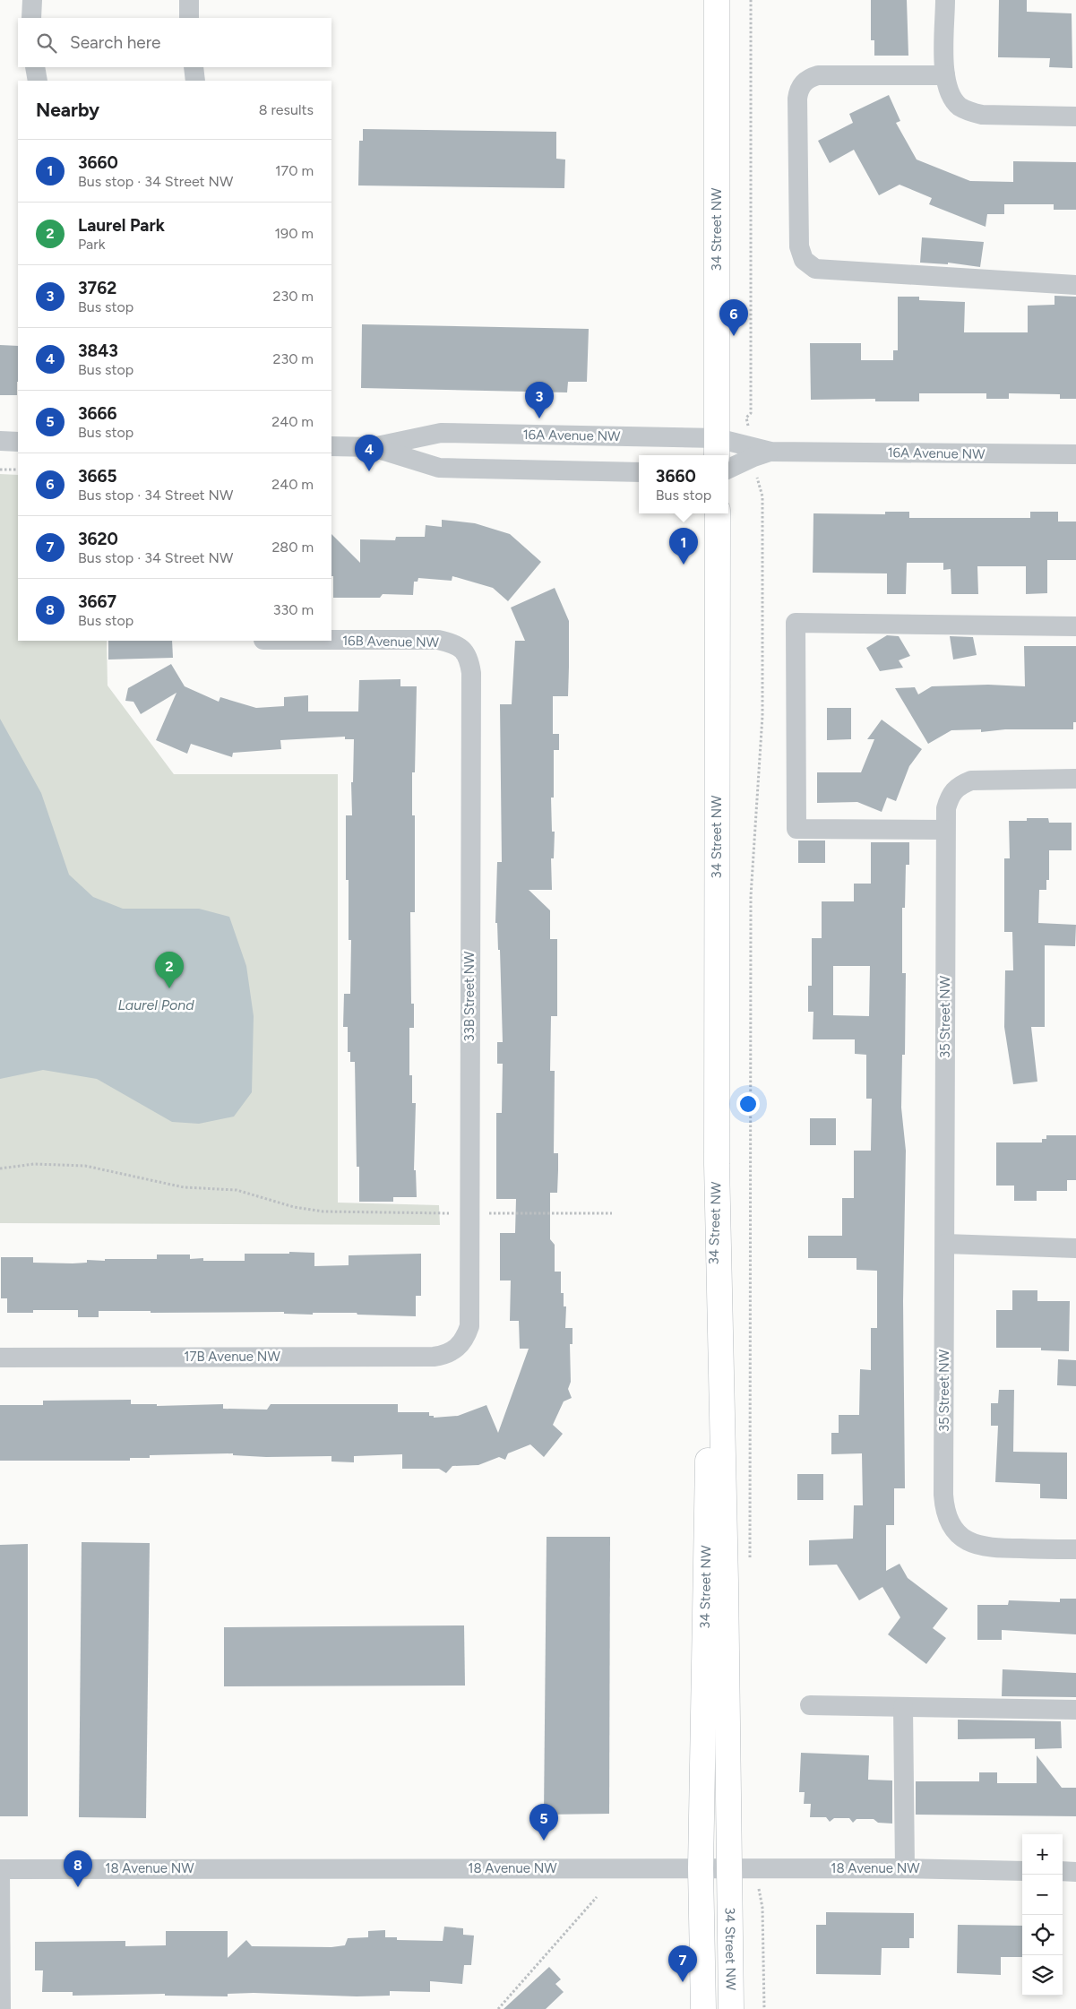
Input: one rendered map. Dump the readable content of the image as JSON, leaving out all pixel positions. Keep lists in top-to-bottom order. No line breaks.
{"streets":{"main road":["34 Street NW"],"street":["16A Avenue NW","16B Avenue NW","33B Street NW","35 Street NW","17B Avenue NW","18 Avenue NW"]},"crossings":[["34 Street NW","16A Avenue NW"],["34 Street NW","18 Avenue NW"],["16B Avenue NW","33B Street NW"],["33B Street NW","17B Avenue NW"]],"water":["Laurel Pond"],"page":{"search":"Search here","heading":["Nearby","8 results"],"list":[{"mark":"1","name":"3660","note":"Bus stop · 34 Street NW","value":"170 m"},{"mark":"2","name":"Laurel Park","note":"Park","value":"190 m"},{"mark":"3","name":"3762","note":"Bus stop","value":"230 m"},{"mark":"4","name":"3843","note":"Bus stop","value":"230 m"},{"mark":"5","name":"3666","note":"Bus stop","value":"240 m"},{"mark":"6","name":"3665","note":"Bus stop · 34 Street NW","value":"240 m"},{"mark":"7","name":"3620","note":"Bus stop · 34 Street NW","value":"280 m"},{"mark":"8","name":"3667","note":"Bus stop","value":"330 m"}],"pins":["6","3","4","1","2","5","8","7"],"popup":["3660","Bus stop"],"map_buttons":["+","−"]}}
